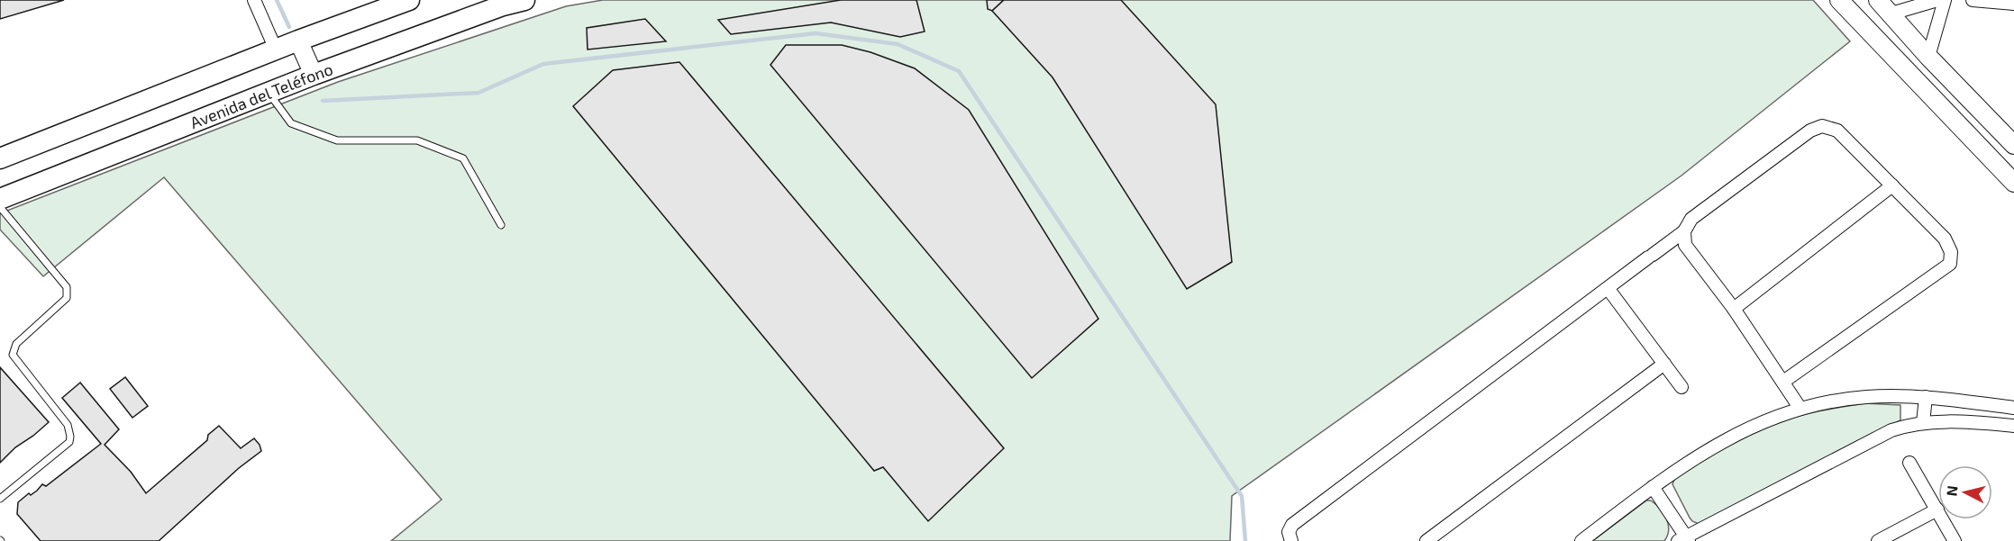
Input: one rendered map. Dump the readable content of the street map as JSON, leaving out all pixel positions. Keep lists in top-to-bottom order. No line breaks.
{"streets":{"main road":["Avenida del Teléfono"]},"north":"left"}
